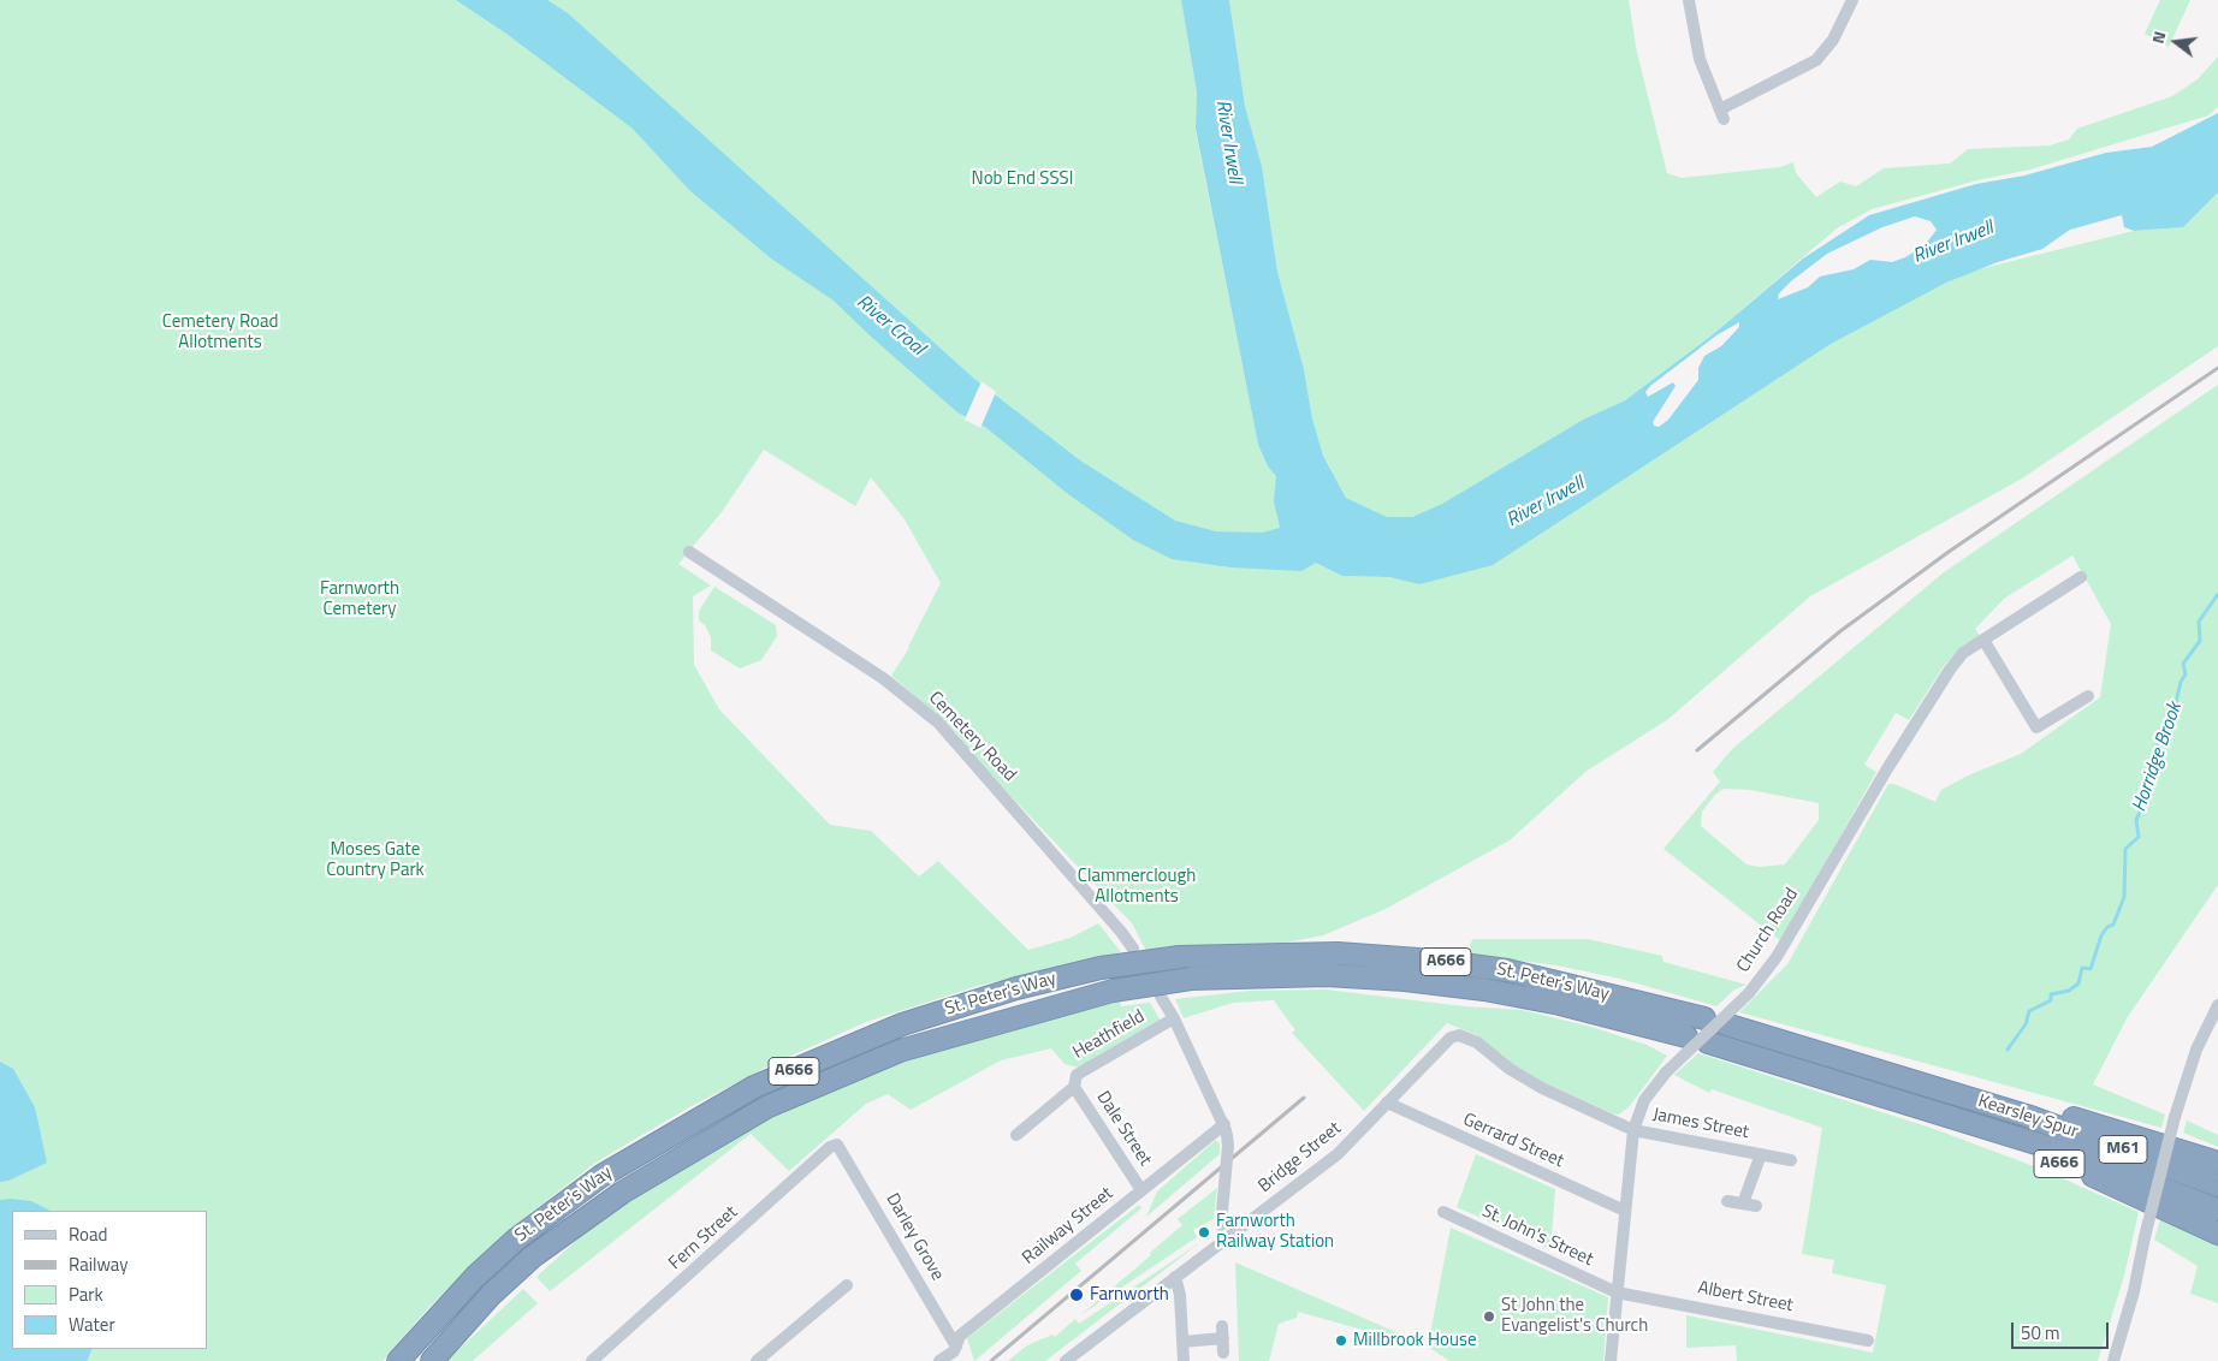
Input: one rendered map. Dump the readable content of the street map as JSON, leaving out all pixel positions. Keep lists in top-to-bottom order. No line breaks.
{"streets":{"highway":["A666","St. Peter's Way","Kearsley Spur","M61"],"street":["Cemetery Road","Church Road","Heathfield","James Street","Dale Street","Gerrard Street","Bridge Street","Railway Street","St. John's Street","Darley Grove","Fern Street","Albert Street"]},"crossings":[["Church Road","James Street"],["Church Road","Gerrard Street"],["Church Road","St. John's Street"],["Church Road","Albert Street"],["A666","M61"],["Heathfield","Dale Street"],["James Street","Bridge Street"],["Dale Street","Railway Street"],["Gerrard Street","Bridge Street"],["Railway Street","Darley Grove"],["St. John's Street","Albert Street"],["Darley Grove","Fern Street"]],"water":["River Irwell","River Croal","Horridge Brook"],"parks":["Nob End SSSI","Cemetery Road Allotments","Farnworth Cemetery","Moses Gate Country Park","Clammerclough Allotments"],"places":["Farnworth Railway Station","Farnworth","St John the Evangelist's Church","Millbrook House"],"legend":["Road","Railway","Park","Water"],"scale_bar":"50 m","north":"left"}
